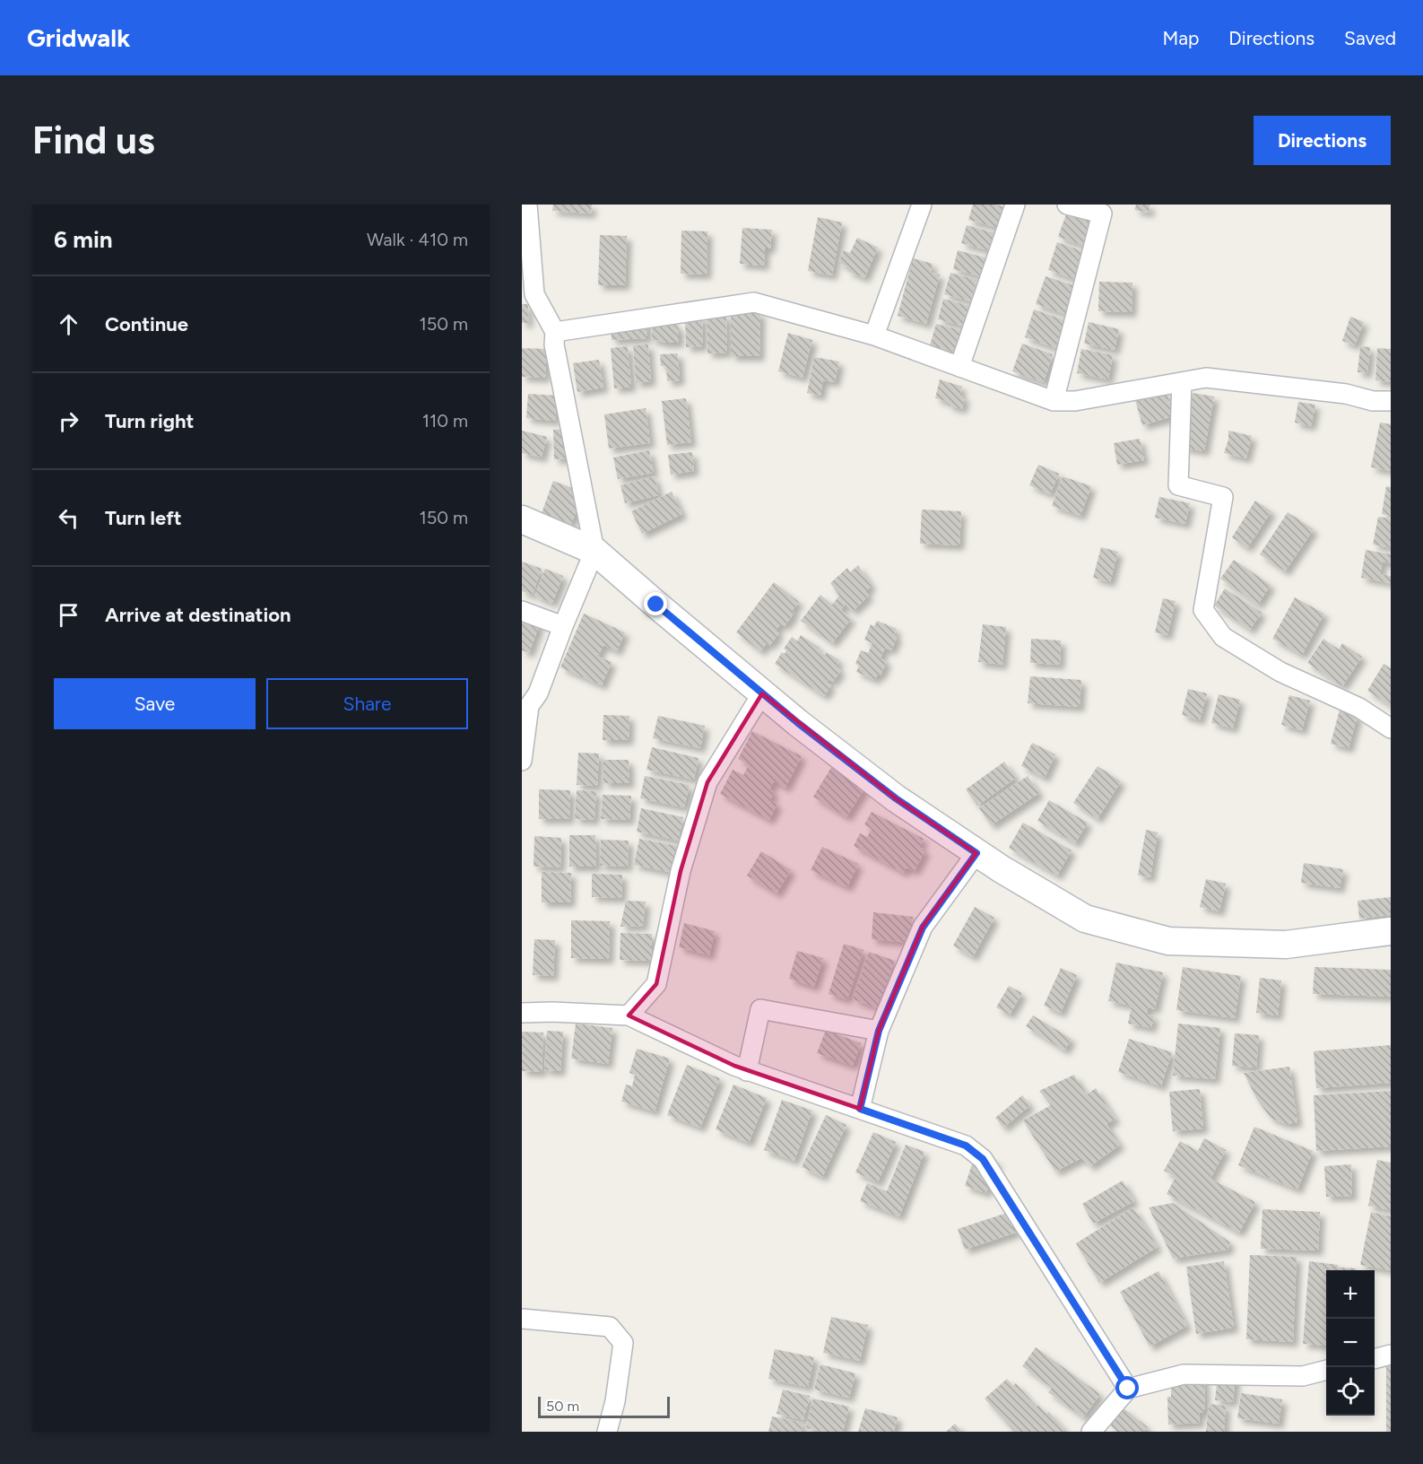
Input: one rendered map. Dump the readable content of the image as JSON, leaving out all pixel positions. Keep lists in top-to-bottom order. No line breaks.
{"scale_bar":"50 m","page":{"header":"Gridwalk","nav":["Map","Directions","Saved"],"buttons":["Directions",["Save","Share"]],"title":"Find us","heading":["6 min","Walk · 410 m"],"list":[["Continue","150 m"],["Turn right","110 m"],["Turn left","150 m"],"Arrive at destination"],"map_buttons":["+","−"],"scale":"50 m"}}
